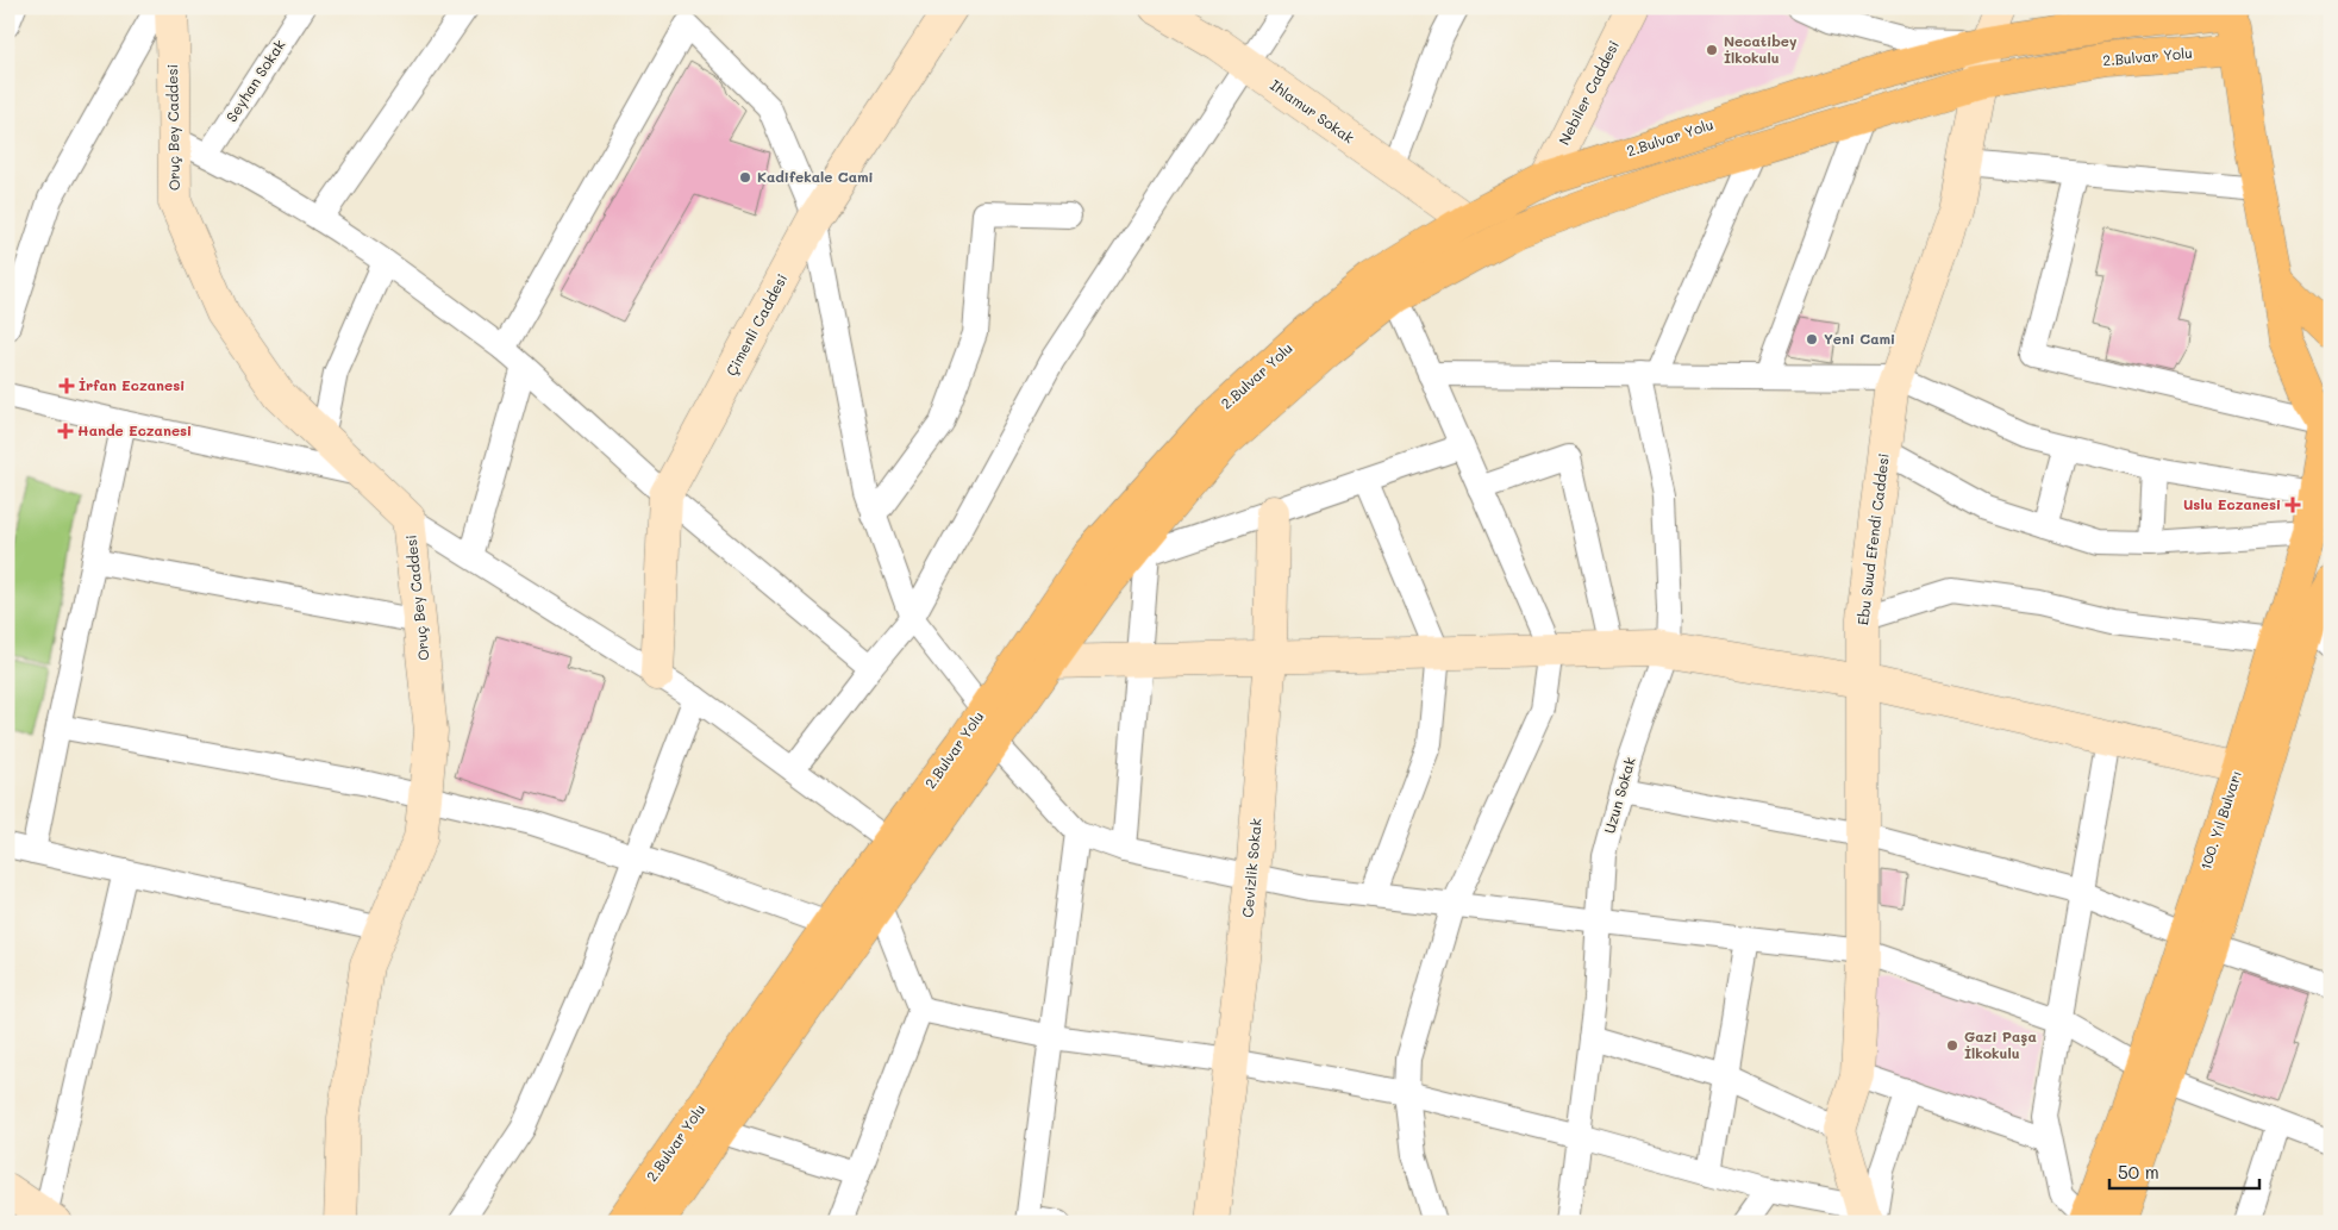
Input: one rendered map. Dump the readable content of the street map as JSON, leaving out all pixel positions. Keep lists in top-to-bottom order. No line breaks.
{"streets":{"main road":["2.Bulvar Yolu","100. Yıl Bulvarı"],"street":["Seyhan Sokak","Nebiler Caddesi","Ihlamur Sokak","Oruç Bey Caddesi","Çimenli Caddesi","Ebu Suud Efendi Caddesi","Uzun Sokak","Cevizlik Sokak"]},"crossings":[["2.Bulvar Yolu","Nebiler Caddesi"],["2.Bulvar Yolu","Ihlamur Sokak"],["2.Bulvar Yolu","Ebu Suud Efendi Caddesi"]],"places":{"other":["Necatibey İlkokulu","Kadifekale Cami","Yeni Cami","Gazi Paşa İlkokulu"],"health":["İrfan Eczanesi","Hande Eczanesi","Uslu Eczanesi"]},"scale_bar":"50 m"}
